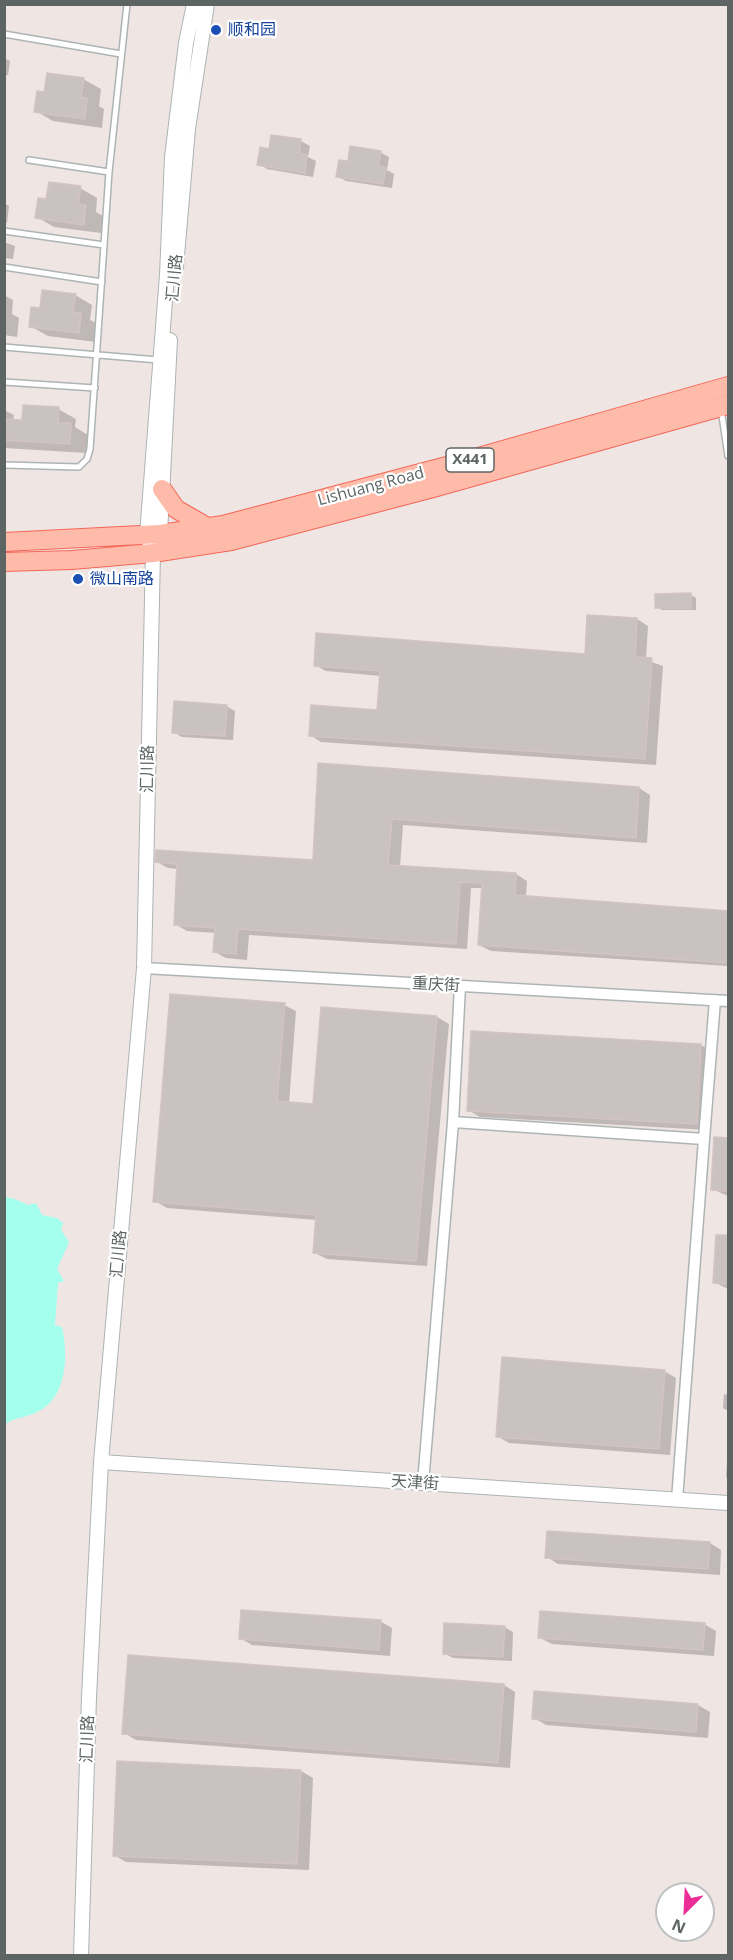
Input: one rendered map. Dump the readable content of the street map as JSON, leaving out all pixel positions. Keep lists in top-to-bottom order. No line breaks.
{"streets":{"main road":["X441","Lishuang Road"],"street":["汇川路","重庆街","天津街"]},"crossings":[["汇川路","Lishuang Road"],["汇川路","重庆街"],["汇川路","天津街"]],"places":["顺和园","微山南路"],"north":"bottom left"}
